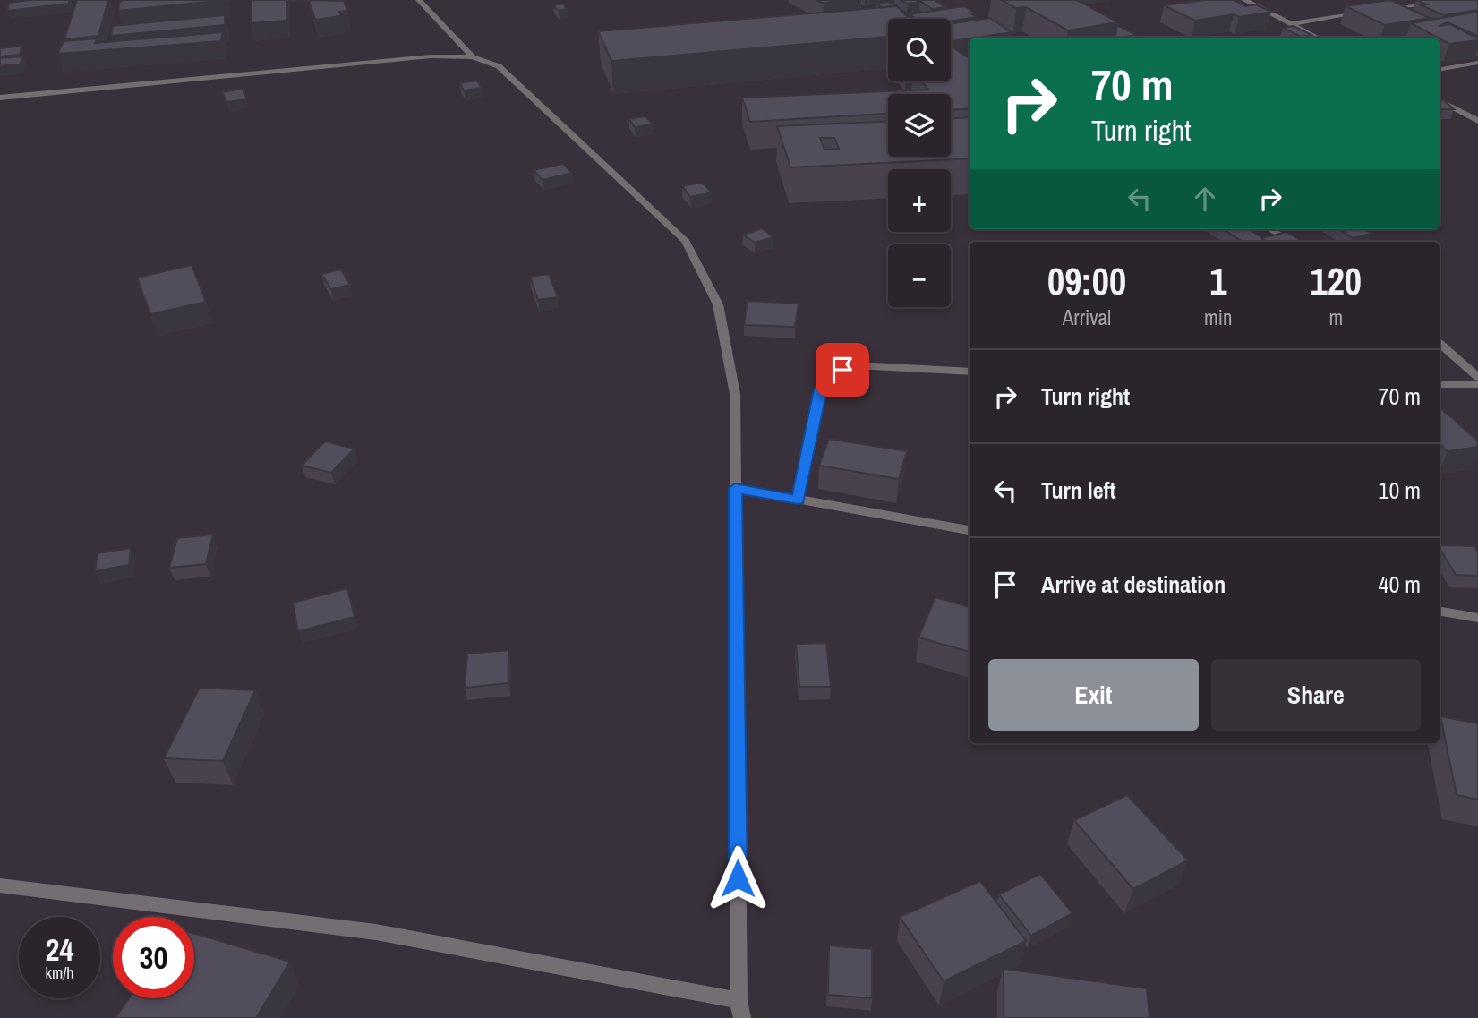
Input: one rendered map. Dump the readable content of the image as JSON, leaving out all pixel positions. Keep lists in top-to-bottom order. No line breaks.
{"page":{"map_buttons":["+","−"],"turn":["70 m","Turn right"],"eta":["09:00","Arrival","1","min","120","m"],"list":[{"name":"Turn right","value":"70 m"},{"name":"Turn left","value":"10 m"},{"name":"Arrive at destination","value":"40 m"}],"buttons":["Exit","Share"],"speed":"24 km/h","limit":"30"}}
